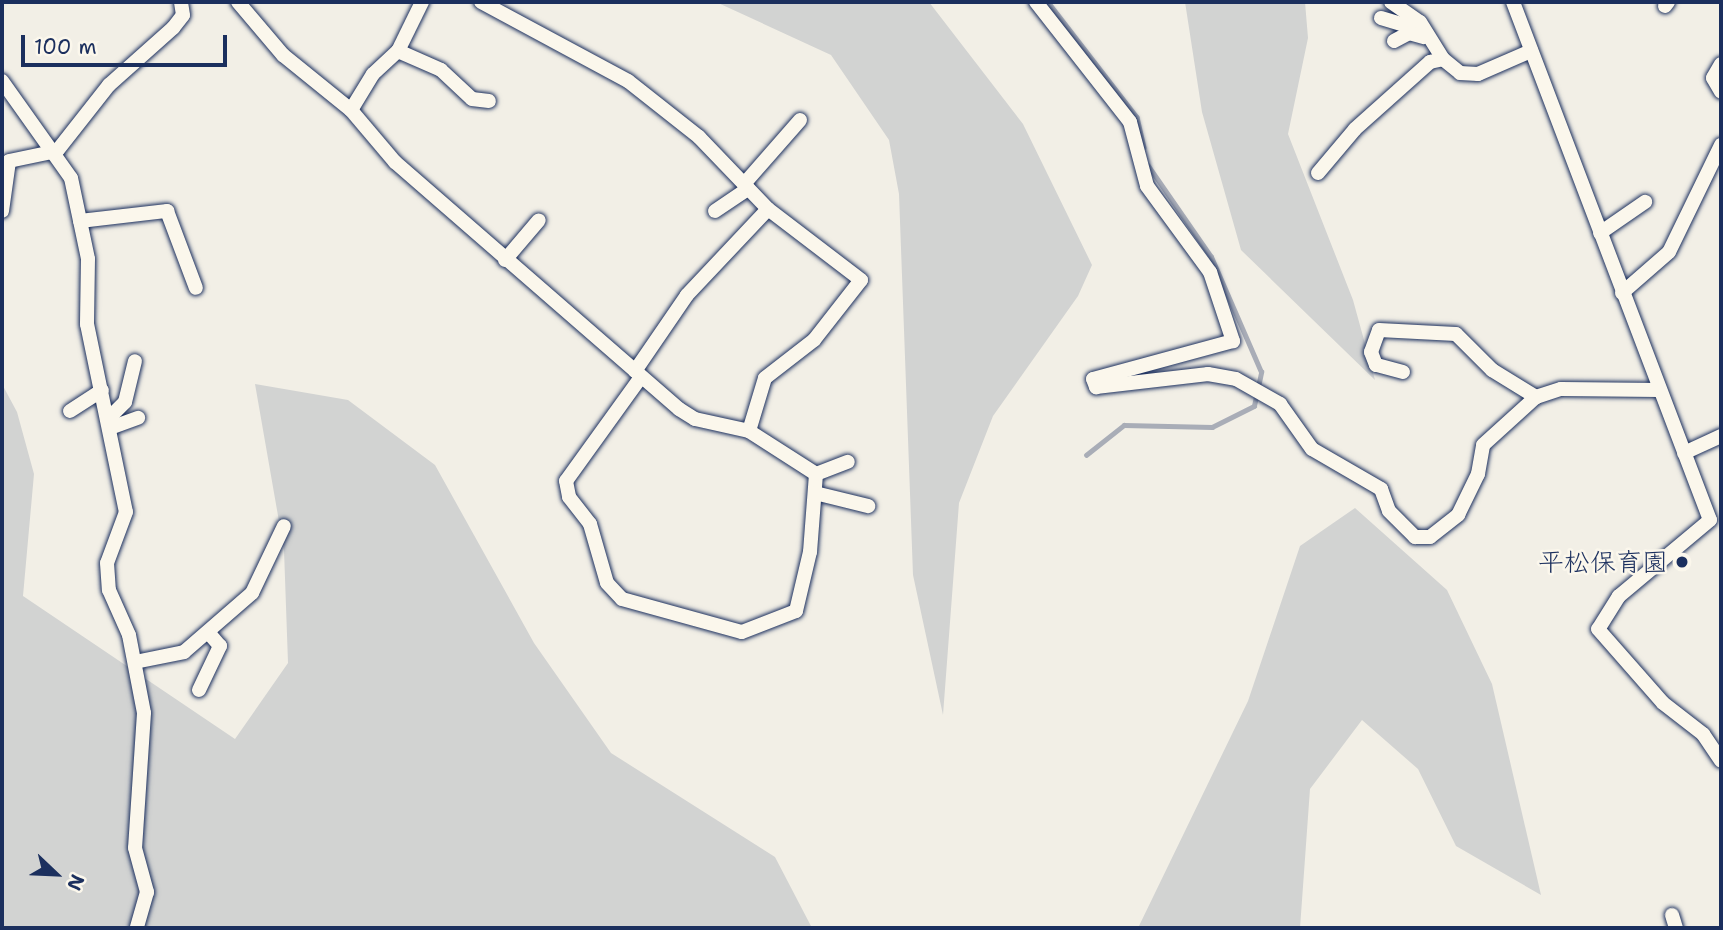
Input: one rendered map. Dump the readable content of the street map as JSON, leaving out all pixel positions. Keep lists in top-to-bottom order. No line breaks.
{"places":["平松保育園"],"scale_bar":"100 m","north":"bottom right"}
